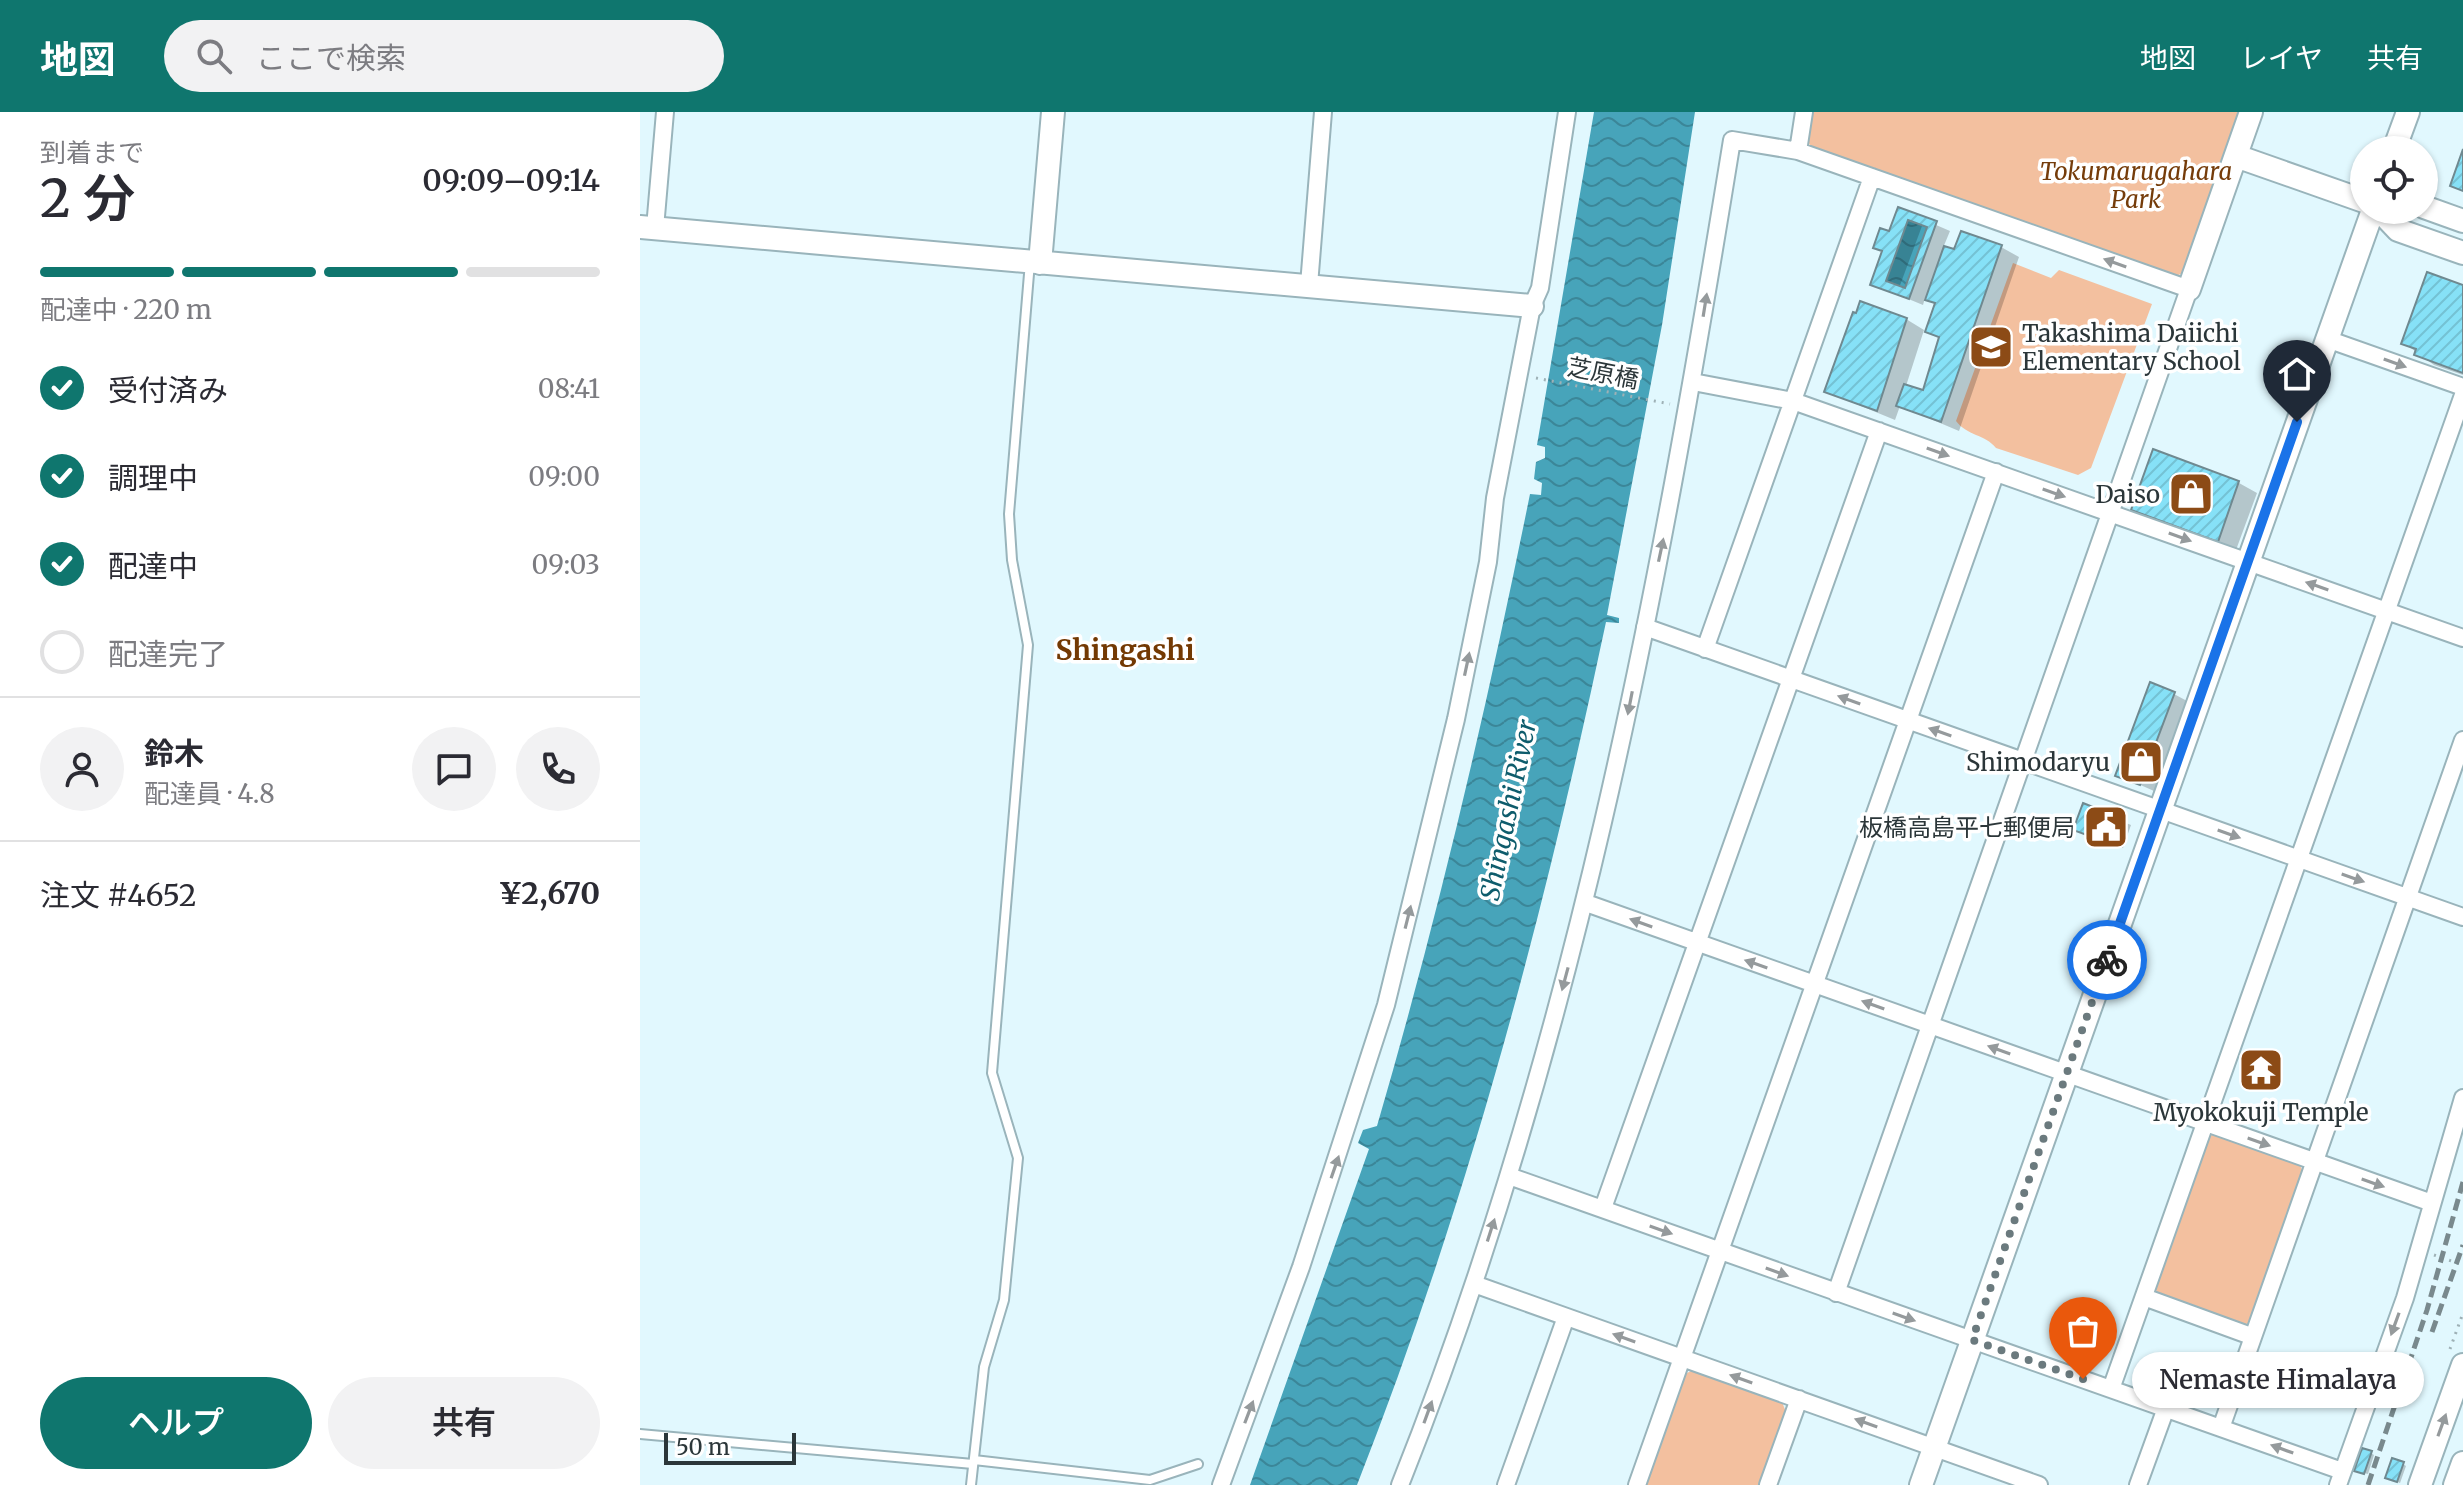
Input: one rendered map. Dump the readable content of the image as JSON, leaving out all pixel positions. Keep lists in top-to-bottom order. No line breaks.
{"streets":{"path":["芝原橋"]},"districts":["Shingashi"],"water":["Shingashi River"],"parks":["Tokumarugahara Park"],"places":{"school or university":["Takashima Daiichi Elementary School"],"shop":["Daiso","Shimodaryu"],"public building":["板橋高島平七郵便局"],"temple":["Myokokuji Temple"],"other":["Nemaste Himalaya"]},"scale_bar":"50 m","page":{"header":"地図","search":"ここで検索","nav":["地図","レイヤ","共有"],"heading":["2 分","到着まで","09:09–09:14"],"panel":["鈴木","配達員 · 4.8","注文 #4652","¥2,670"],"bar":"配達中 · 220 m","list":[["受付済み","08:41"],["調理中","09:00"],["配達中","09:03"],"配達完了"],"bubble":"Nemaste Himalaya","buttons":["ヘルプ","共有"],"scale":"50 m"}}
